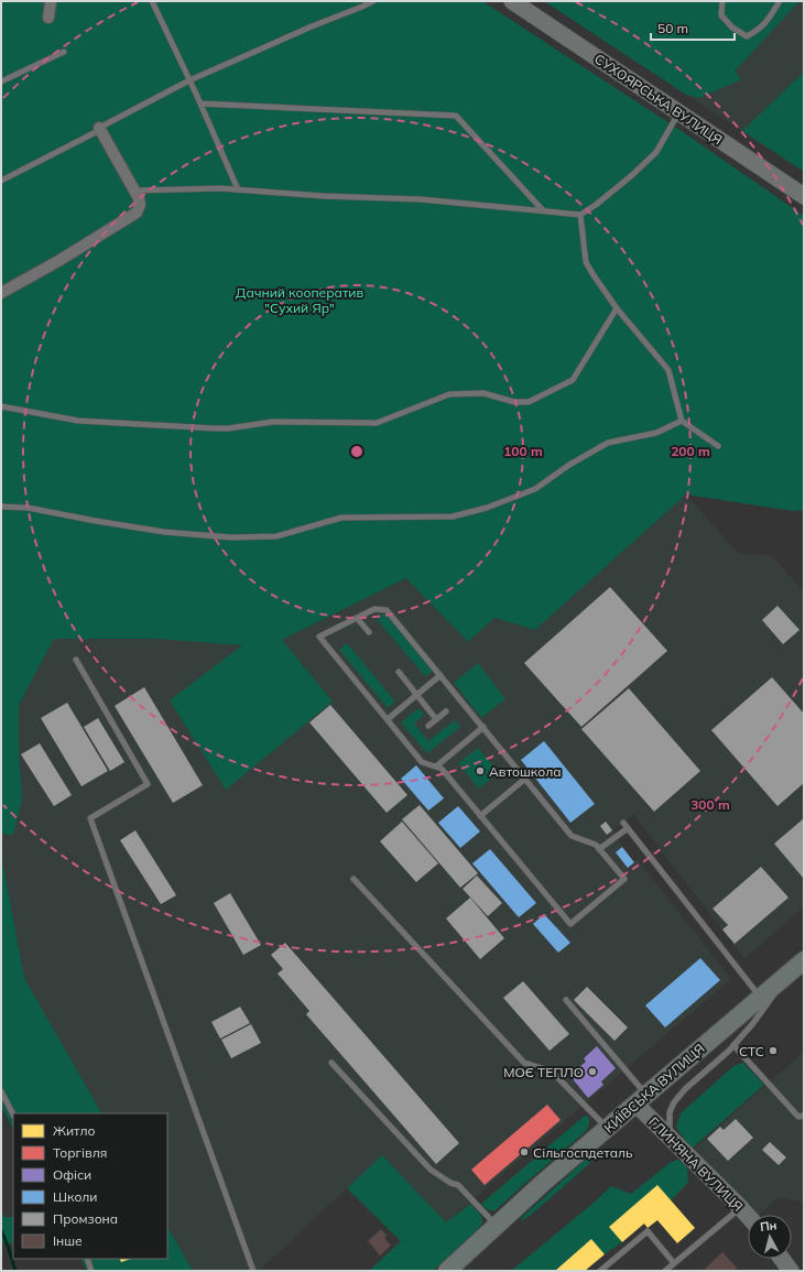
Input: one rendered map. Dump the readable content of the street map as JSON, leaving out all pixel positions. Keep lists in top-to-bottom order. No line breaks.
{"streets":{"main road":["КИЇВСЬКА ВУЛИЦЯ"],"street":["СУХОЯРСЬКА ВУЛИЦЯ","ГЛИНЯНА ВУЛИЦЯ"]},"crossings":[["КИЇВСЬКА ВУЛИЦЯ","ГЛИНЯНА ВУЛИЦЯ"]],"parks":["Дачний кооператив \"Сухий Яр\""],"places":["Автошкола","СТС","МОЄ ТЕПЛО","Сільгоспдеталь"],"legend":["Житло","Торгівля","Офіси","Школи","Промзона","Інше"],"scale_bar":"50 m","north":"top","rings":["100 m","200 m","300 m"]}
